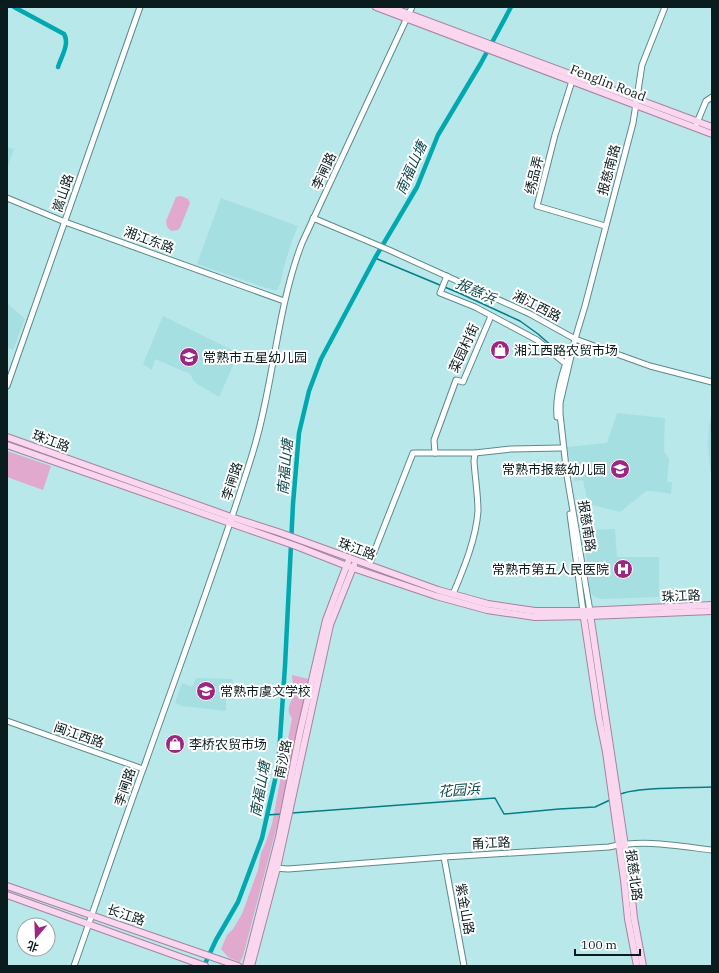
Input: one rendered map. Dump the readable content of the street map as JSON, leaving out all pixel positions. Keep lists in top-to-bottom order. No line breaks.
{"streets":{"main road":["Fenglin Road","报慈南路","珠江路","南沙路","报慈北路","长江路"],"street":["李闸路","绣品弄","嵩山路","湘江东路","湘江西路","菜园村街","闽江西路","甬江路","紫金山路"]},"crossings":[["Fenglin Road","报慈南路"],["Fenglin Road","绣品弄"],["报慈南路","绣品弄"],["报慈南路","湘江西路"],["报慈南路","珠江路"],["报慈南路","报慈北路"],["李闸路","湘江东路"],["李闸路","湘江西路"],["李闸路","珠江路"],["李闸路","闽江西路"],["李闸路","长江路"],["嵩山路","湘江东路"],["珠江路","南沙路"],["南沙路","甬江路"],["甬江路","报慈北路"],["甬江路","紫金山路"]],"water":["南福山塘","报慈浜","花园浜"],"places":{"shop":["湘江西路农贸市场","李桥农贸市场"],"school or university":["常熟市五星幼儿园","常熟市报慈幼儿园","常熟市虞文学校"],"hospital":["常熟市第五人民医院"]},"scale_bar":"100 m","north":"bottom"}
